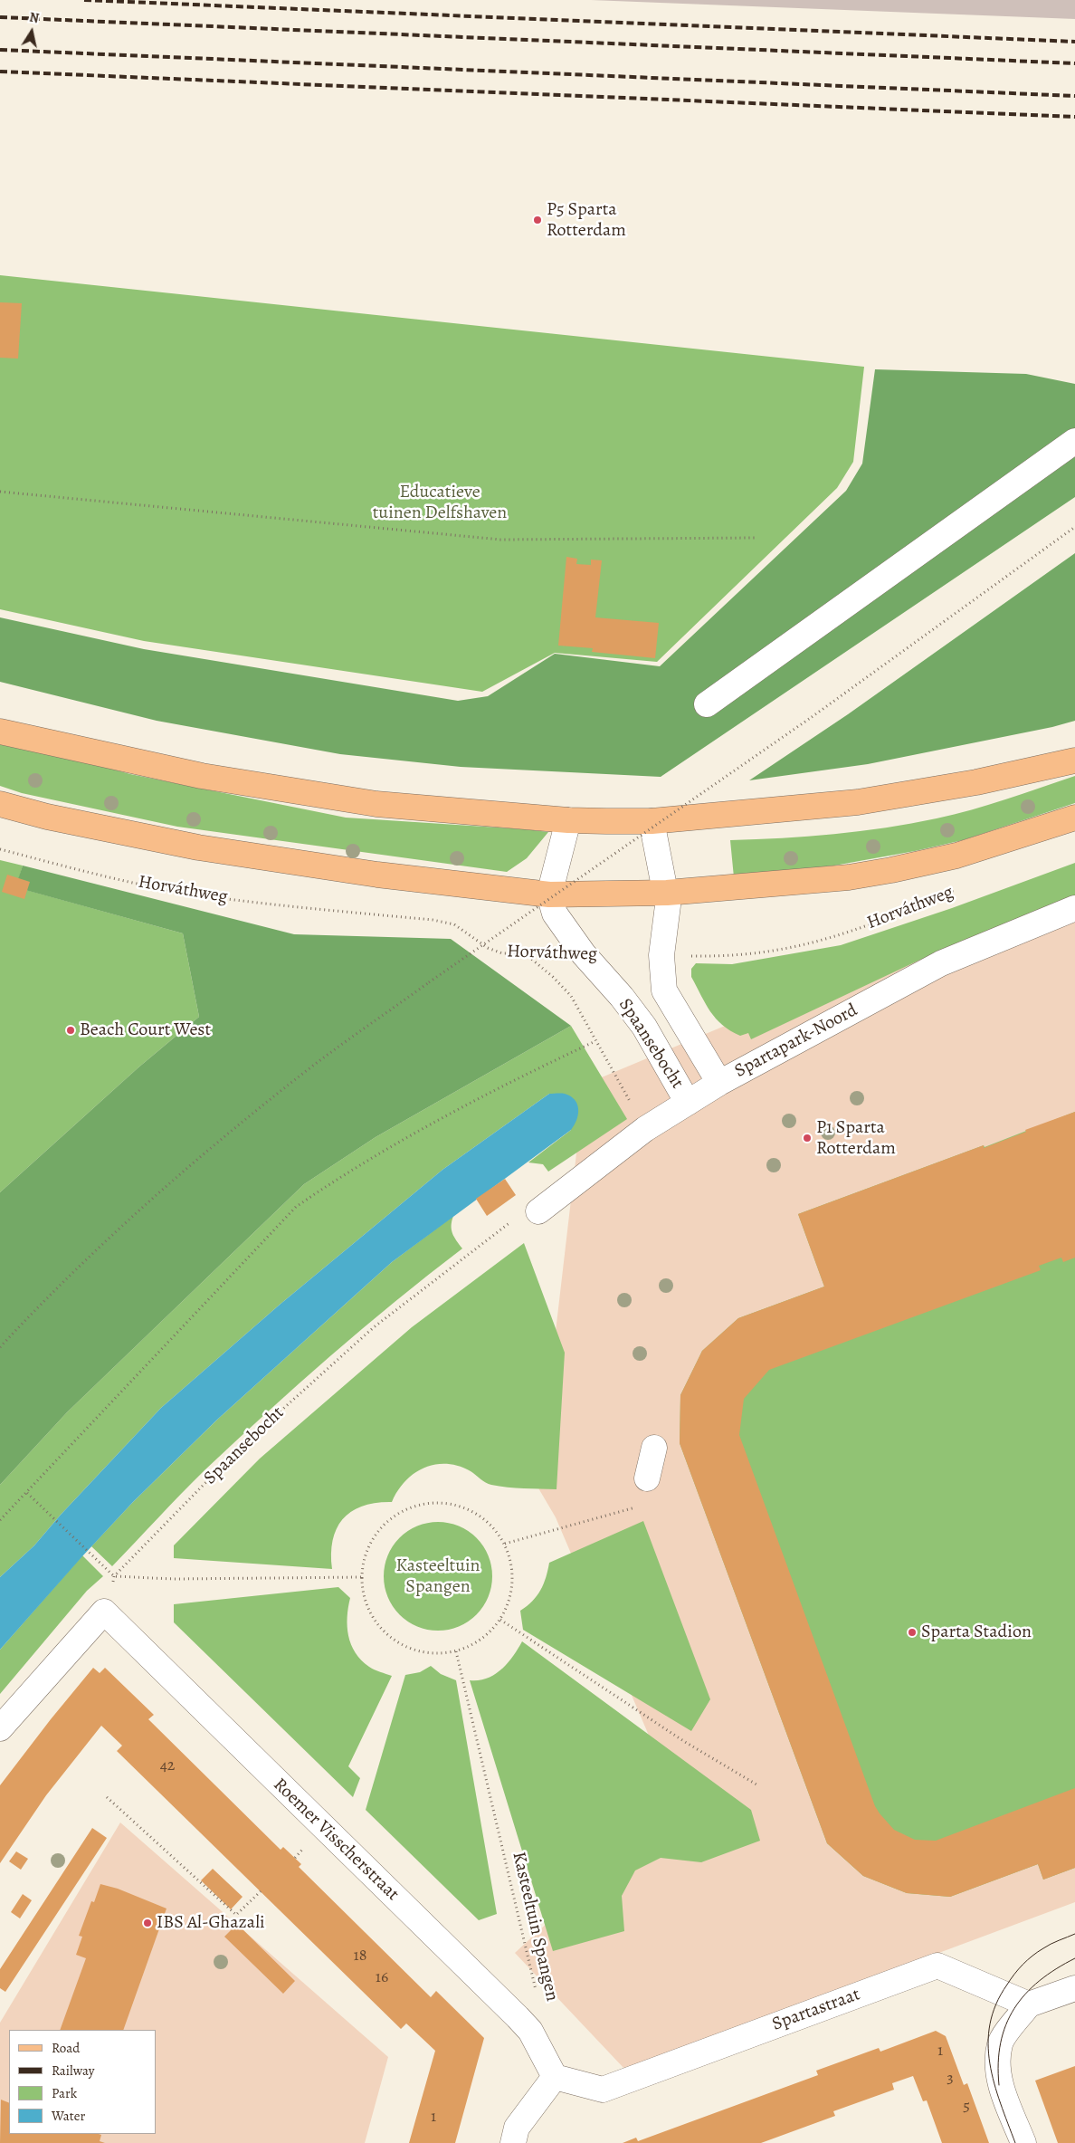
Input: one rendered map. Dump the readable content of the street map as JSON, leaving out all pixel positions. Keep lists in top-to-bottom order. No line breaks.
{"streets":{"main road":["Horváthweg"],"street":["Spartapark-Noord","Spaansebocht","Roemer Visscherstraat","Spartastraat"],"path":["Kasteeltuin Spangen"]},"crossings":[["Horváthweg","Spaansebocht"],["Spartapark-Noord","Spaansebocht"],["Spaansebocht","Roemer Visscherstraat"],["Roemer Visscherstraat","Spartastraat"]],"parks":["Educatieve tuinen Delfshaven","Kasteeltuin Spangen"],"places":["P5 Sparta Rotterdam","Beach Court West","P1 Sparta Rotterdam","Sparta Stadion","IBS Al-Ghazali"],"house_numbers":["42","18","16","1","3","5","1"],"legend":["Road","Railway","Park","Water"],"north":"top"}
